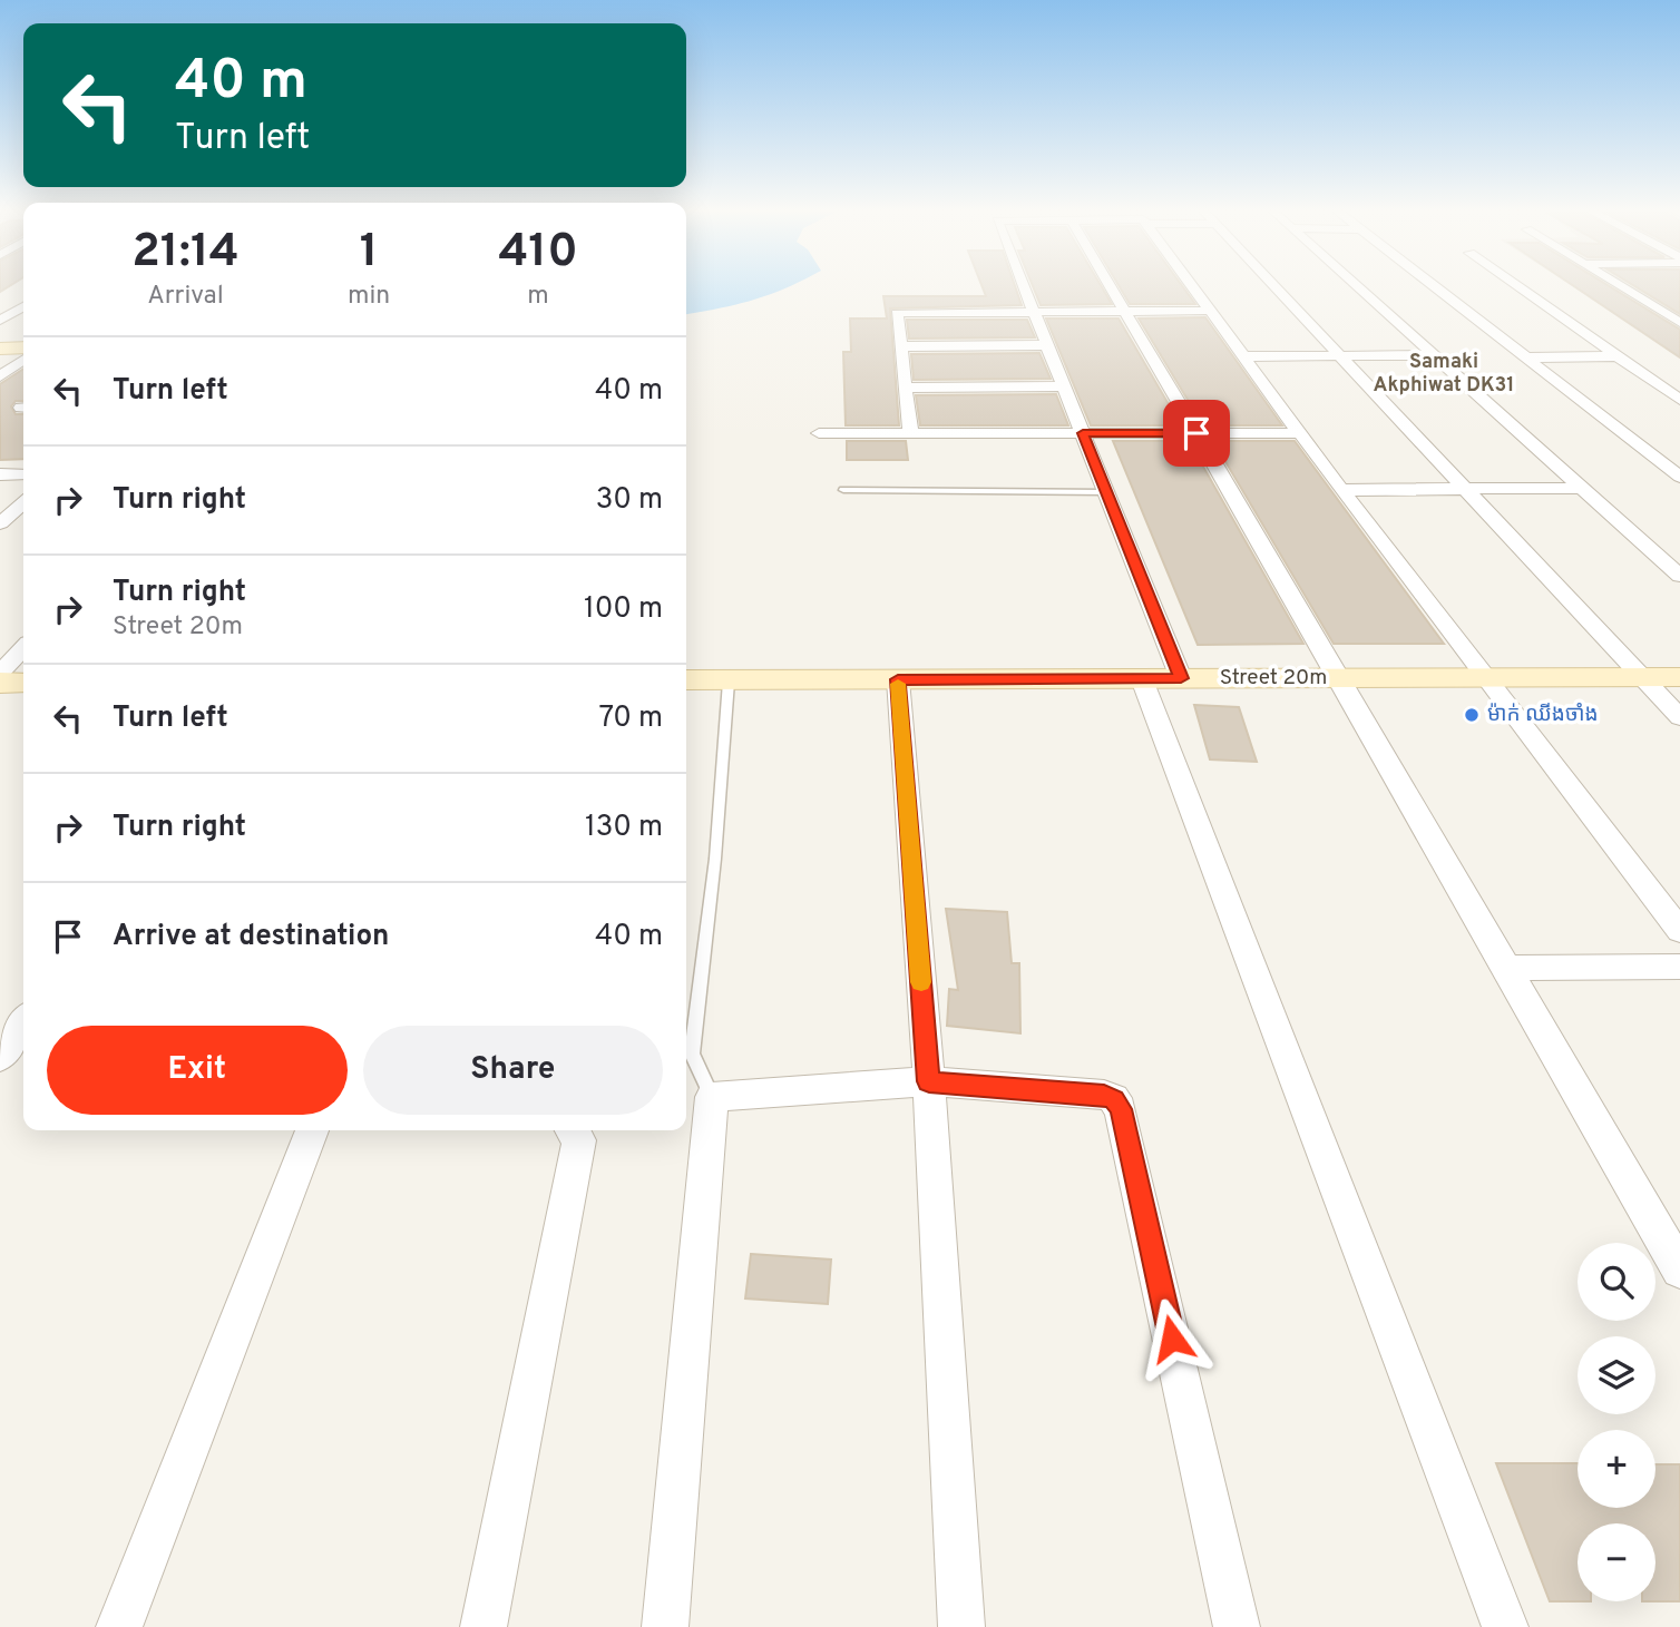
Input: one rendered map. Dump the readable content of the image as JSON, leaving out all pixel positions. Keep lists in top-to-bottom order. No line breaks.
{"streets":{"street":["Street 20m"]},"districts":["Samaki Akphiwat DK31"],"places":["ម៉ាក់ ឈីងចាំង"],"page":{"turn":["40 m","Turn left"],"eta":["21:14","Arrival","1","min","410","m"],"list":[{"name":"Turn left","value":"40 m"},{"name":"Turn right","value":"30 m"},{"name":"Turn right","note":"Street 20m","value":"100 m"},{"name":"Turn left","value":"70 m"},{"name":"Turn right","value":"130 m"},{"name":"Arrive at destination","value":"40 m"}],"buttons":["Exit","Share"],"map_buttons":["+","−"]}}
